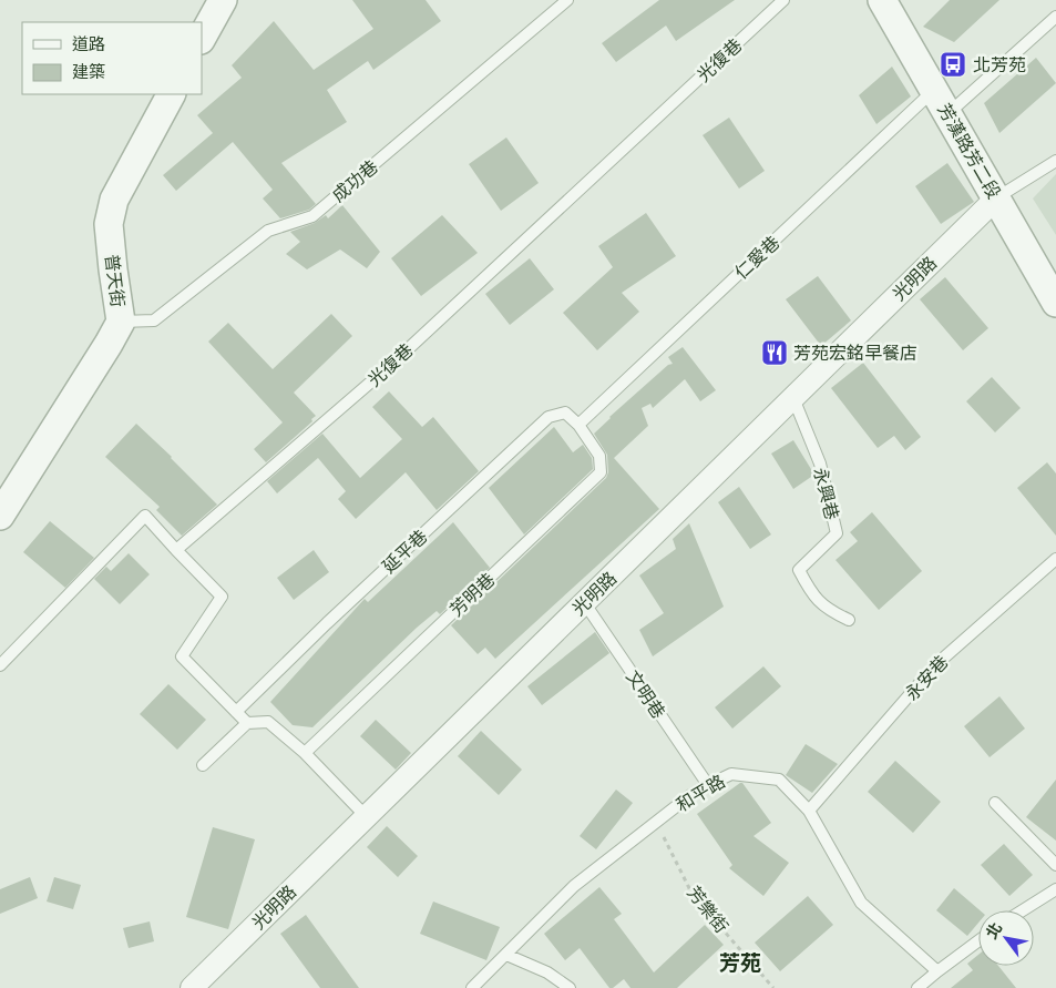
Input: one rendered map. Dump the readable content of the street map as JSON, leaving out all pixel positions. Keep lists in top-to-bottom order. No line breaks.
{"streets":{"street":["芳漢路芳二段","光明路","普天街"],"lane":["光復巷","成功巷","仁愛巷","永興巷","延平巷","芳明巷","永安巷","文明巷","和平路"],"path":["芳樂街"]},"crossings":[["芳漢路芳二段","仁愛巷"],["芳漢路芳二段","光明路"],["成功巷","普天街"],["仁愛巷","延平巷"],["仁愛巷","芳明巷"],["光明路","永興巷"],["光明路","文明巷"],["延平巷","芳明巷"],["永安巷","和平路"],["文明巷","和平路"],["和平路","芳樂街"]],"districts":["芳苑"],"places":{"bus stop":["北芳苑"],"restaurant":["芳苑宏銘早餐店"]},"legend":["道路","建築"],"north":"top left"}
